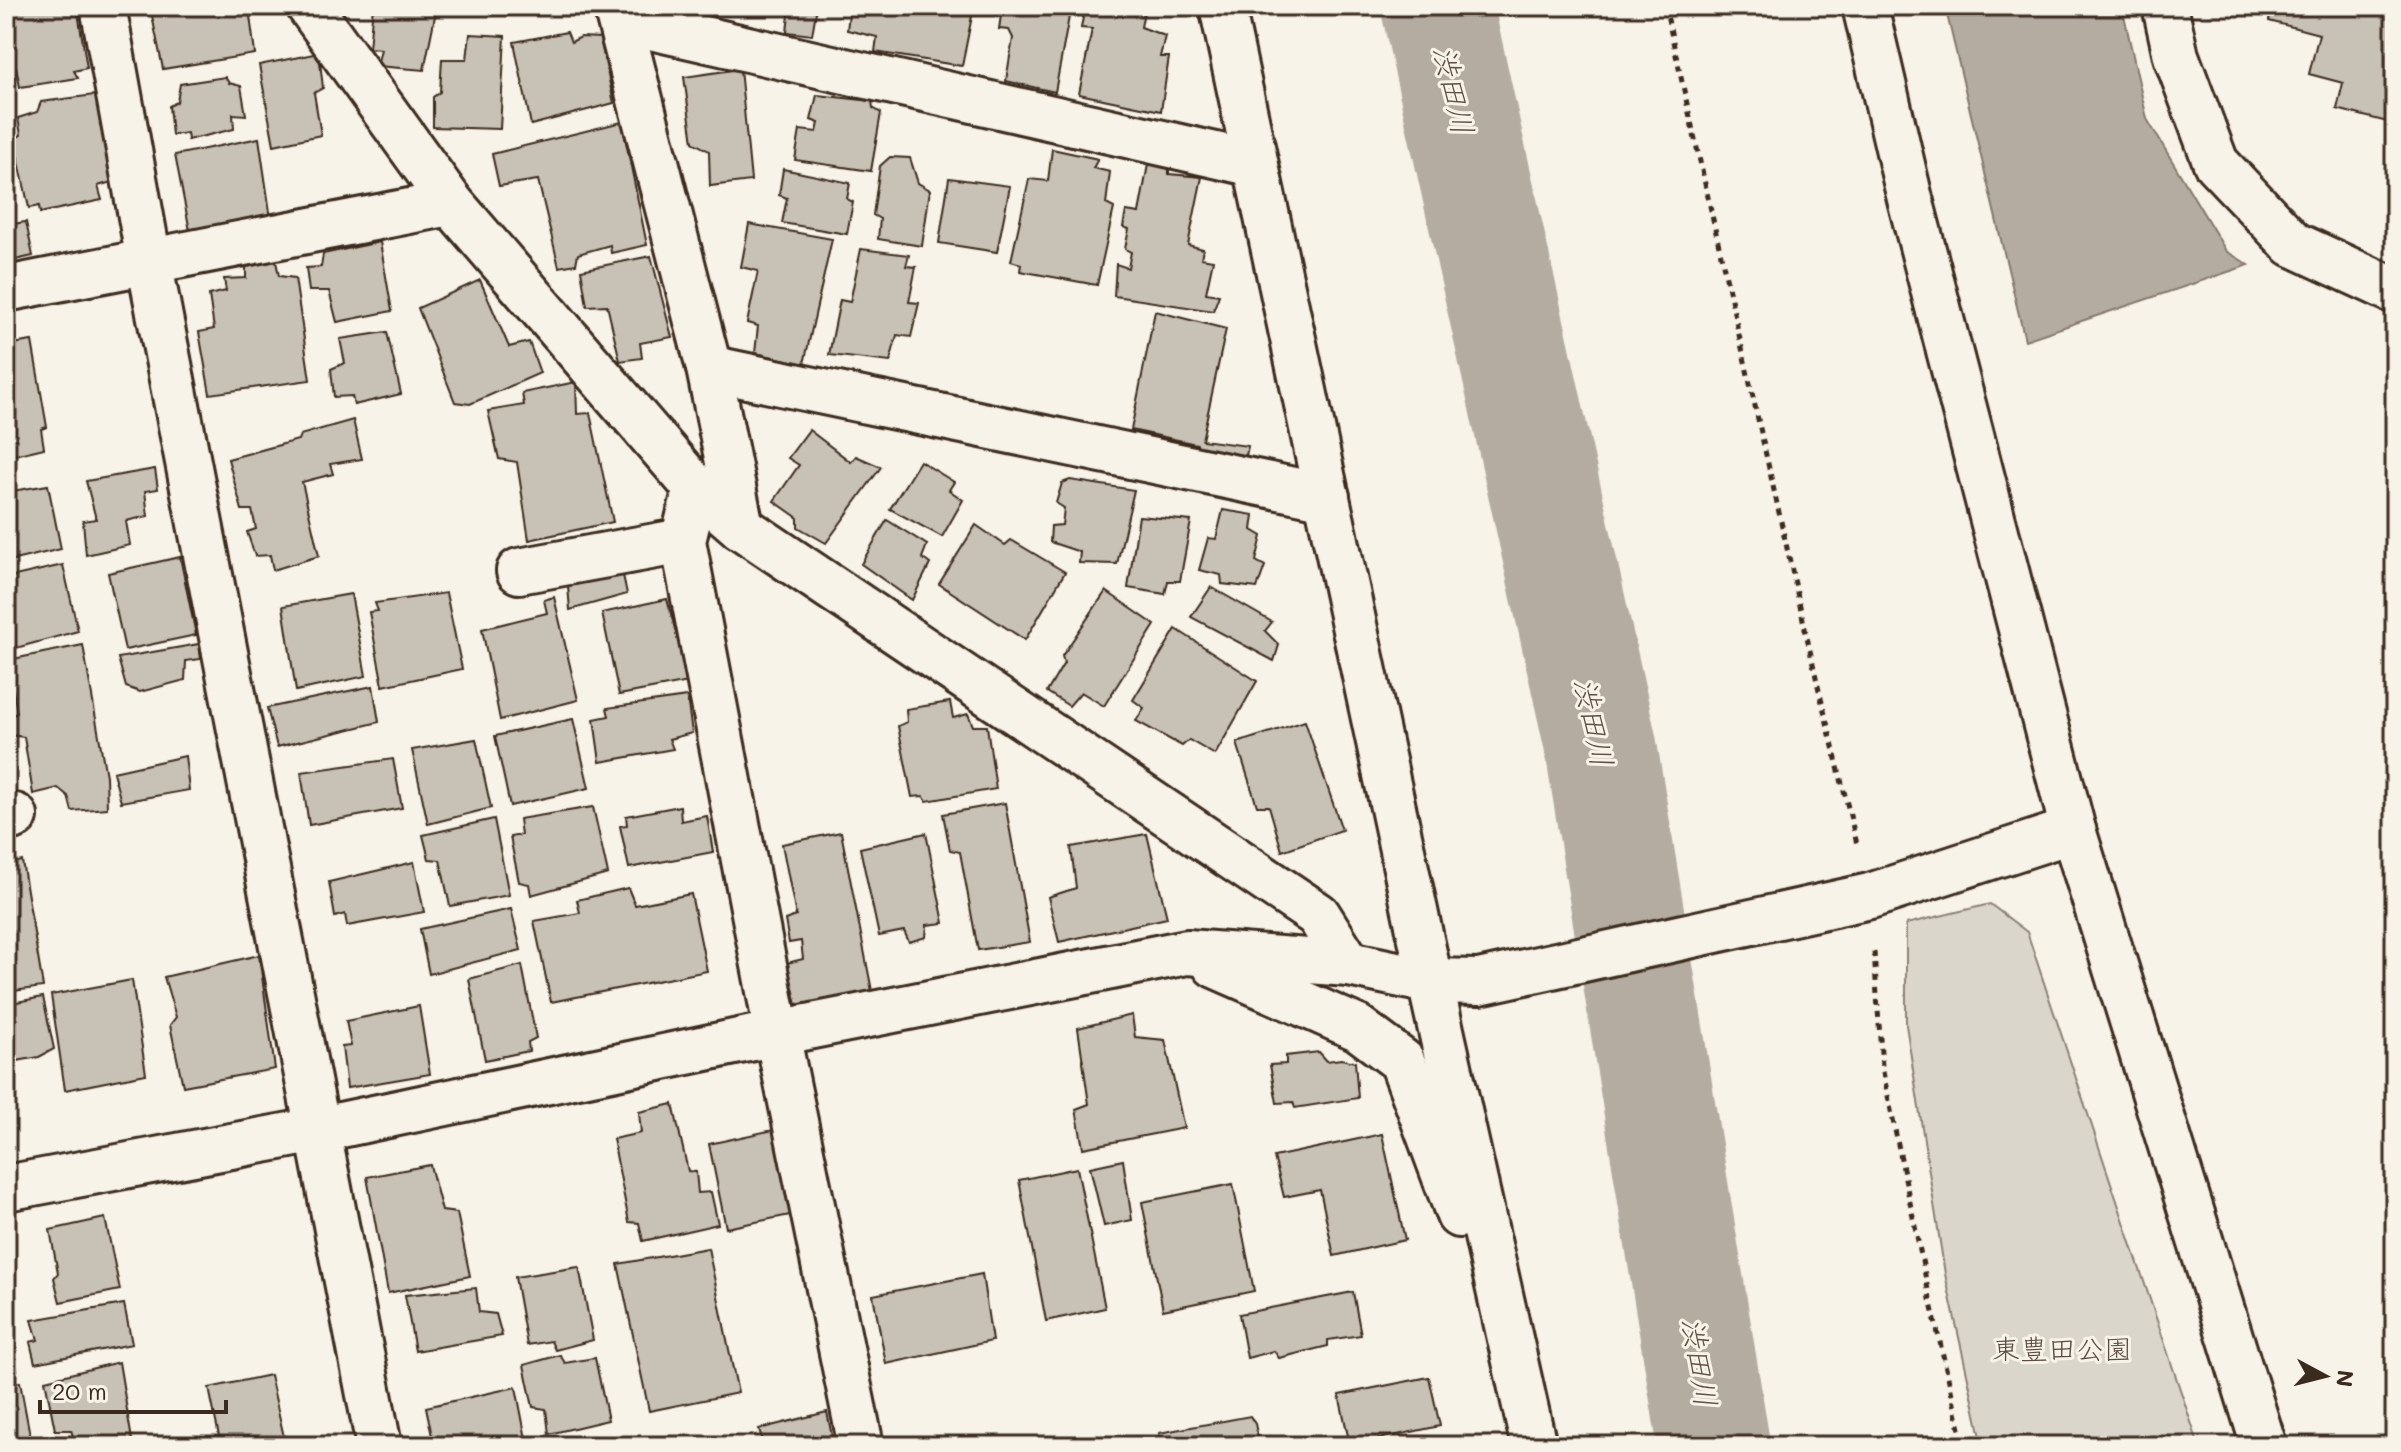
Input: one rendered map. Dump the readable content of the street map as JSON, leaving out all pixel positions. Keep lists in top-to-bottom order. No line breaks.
{"water":["渋田川"],"parks":["東豊田公園"],"scale_bar":"20 m","north":"right"}
